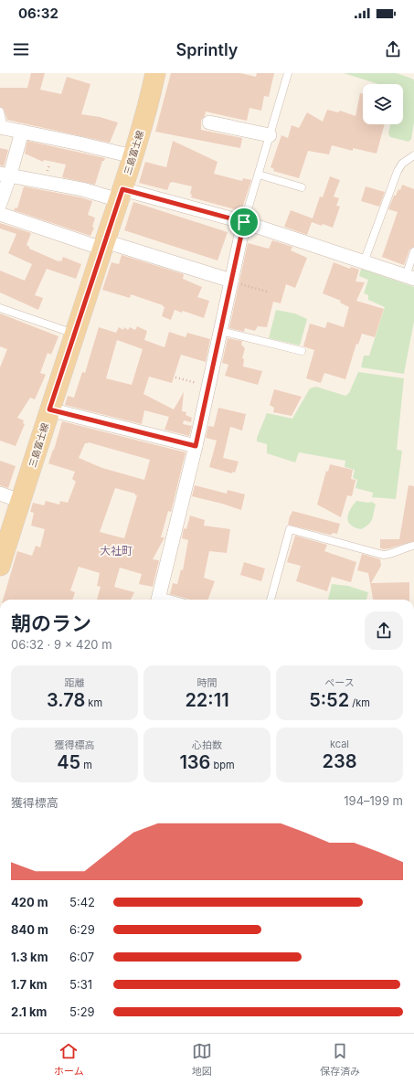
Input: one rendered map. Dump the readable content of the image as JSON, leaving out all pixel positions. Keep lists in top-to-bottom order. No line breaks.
{"streets":{"main road":["三島富士線"]},"districts":["大社町"],"page":{"status":"06:32","header":"Sprintly","heading":["朝のラン","06:32 · 9 × 420 m"],"stats":[["距離","3.78 km"],["時間","22:11"],["ペース","5:52 /km"],["獲得標高","45 m"],["心拍数","136 bpm"],["kcal","238"]],"chart":["獲得標高","194–199 m"],"list":[{"name":"420 m","note":"5:42"},{"name":"840 m","note":"6:29"},{"name":"1.3 km","note":"6:07"},{"name":"1.7 km","note":"5:31"},{"name":"2.1 km","note":"5:29"}],"tabs":["ホーム","地図","保存済み"]}}
